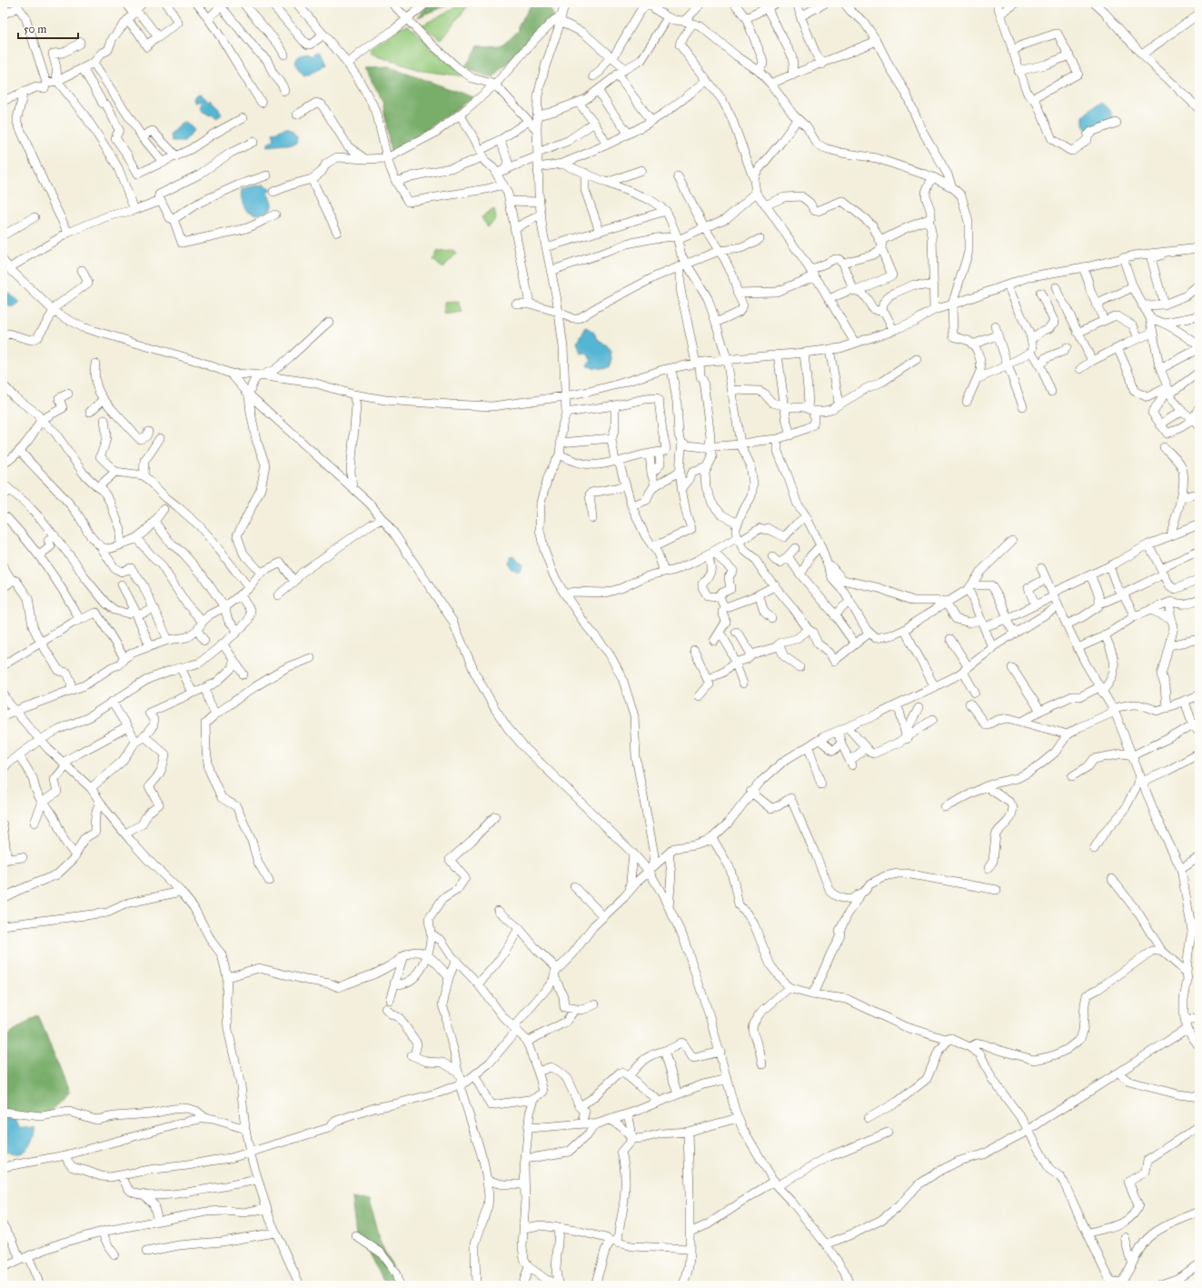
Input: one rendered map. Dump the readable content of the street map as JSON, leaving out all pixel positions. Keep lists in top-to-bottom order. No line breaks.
{"scale_bar":"50 m"}
